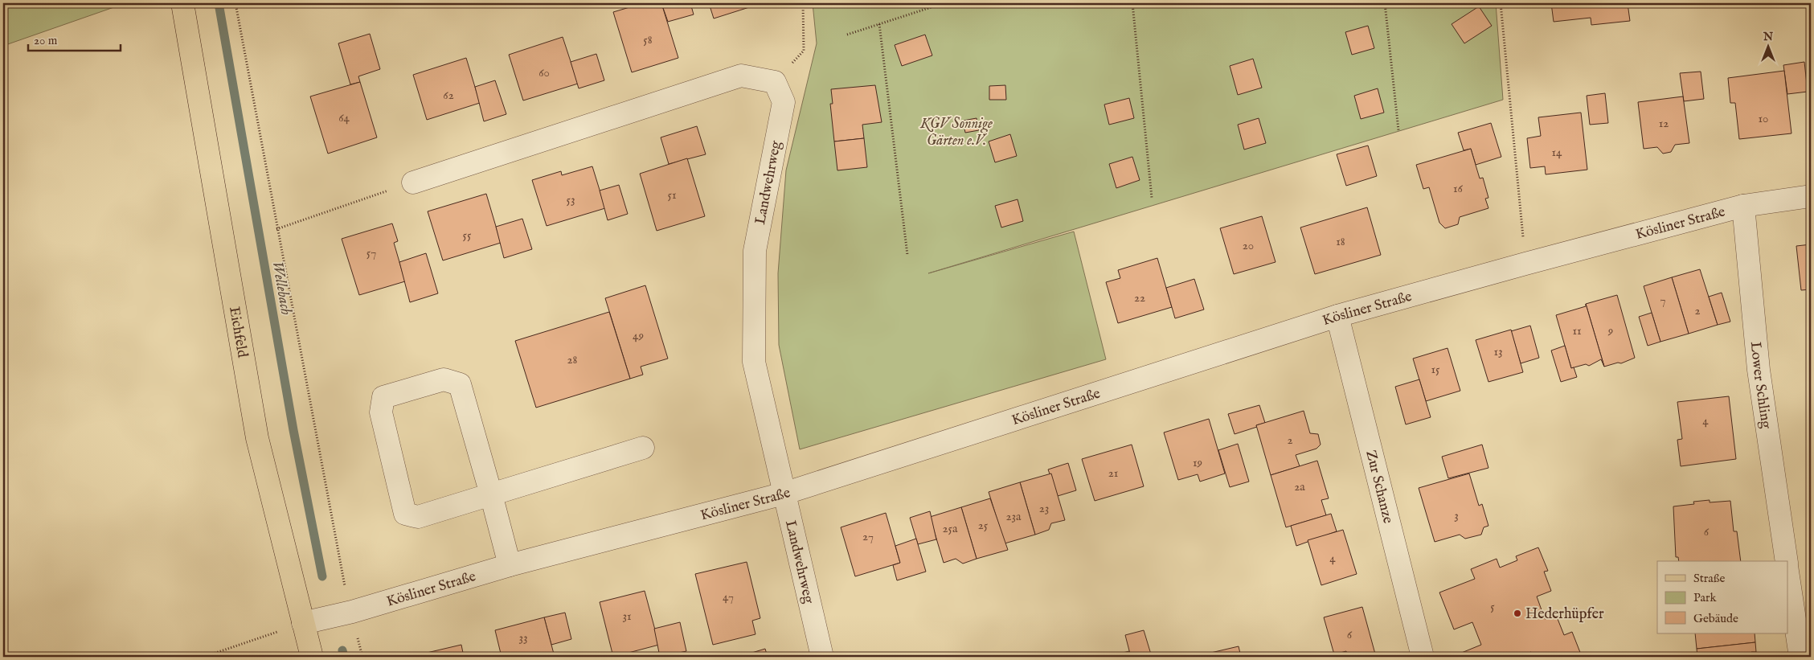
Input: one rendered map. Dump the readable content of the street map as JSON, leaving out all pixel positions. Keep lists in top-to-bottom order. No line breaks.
{"streets":{"main road":["Eichfeld"],"street":["Landwehrweg","Kösliner Straße","Lower Schling","Zur Schanze"]},"crossings":[["Landwehrweg","Kösliner Straße"],["Kösliner Straße","Eichfeld"],["Kösliner Straße","Lower Schling"],["Kösliner Straße","Zur Schanze"]],"water":["Wellebach"],"parks":["KGV Sonnige Gärten e.V."],"places":["Hederhüpfer"],"house_numbers":["58","60","62","64","10","12","14","16","51","53","55","18","20","57","22","7","2","11","9","49","13","28","15","4","2","19","21","2a","23","3","23a","25","25a","6","27","4","47","5","31","6","33"],"legend":["Straße","Park","Gebäude"],"scale_bar":"20 m","north":"top"}
